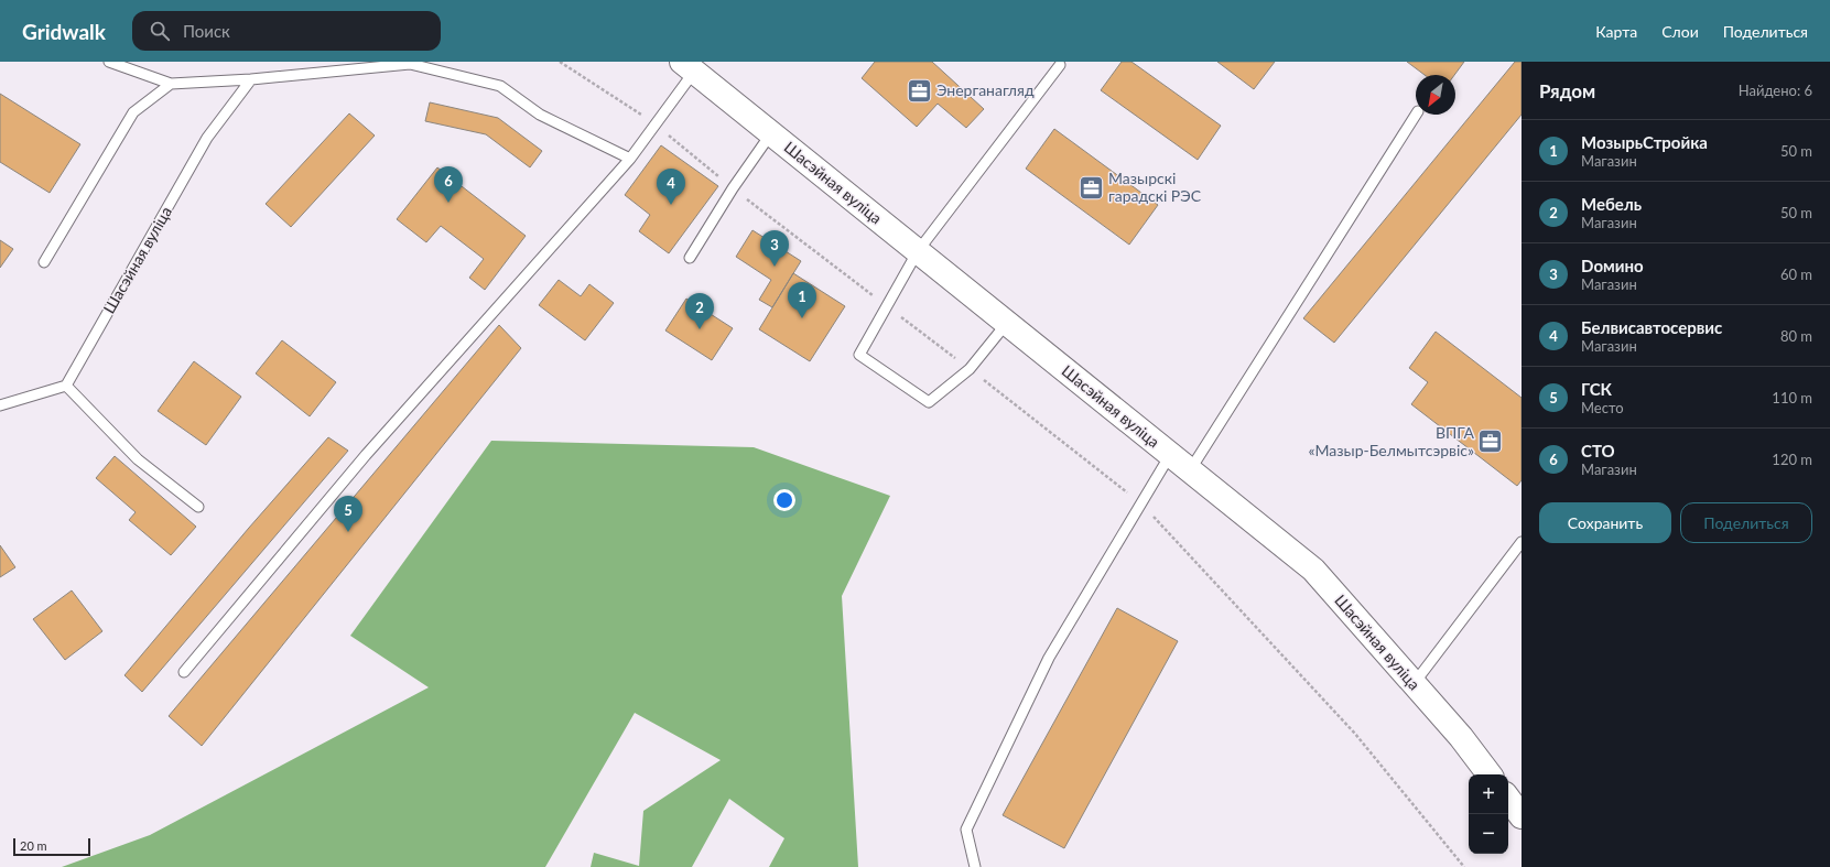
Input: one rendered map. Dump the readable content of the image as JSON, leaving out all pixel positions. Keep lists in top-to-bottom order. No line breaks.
{"streets":{"main road":["Шасэйная вуліца"]},"places":{"office":["Энерганагляд","Мазырскі гарадскі РЭС","ВПГА «Мазыр-Белмытсэрвіс»"]},"scale_bar":"20 m","north":"bottom left","page":{"header":"Gridwalk","search":"Поиск","nav":["Карта","Слои","Поделиться"],"heading":["Рядом","Найдено: 6"],"list":[{"mark":"1","name":"МозырьСтройка","note":"Магазин","value":"50 m"},{"mark":"2","name":"Мебель","note":"Магазин","value":"50 m"},{"mark":"3","name":"Dомино","note":"Магазин","value":"60 m"},{"mark":"4","name":"Белвисавтосервис","note":"Магазин","value":"80 m"},{"mark":"5","name":"ГСК","note":"Место","value":"110 m"},{"mark":"6","name":"СТО","note":"Магазин","value":"120 m"}],"pins":["6","4","3","1","2","5"],"buttons":["Сохранить","Поделиться"],"map_buttons":["+","−"],"scale":"20 m"}}
